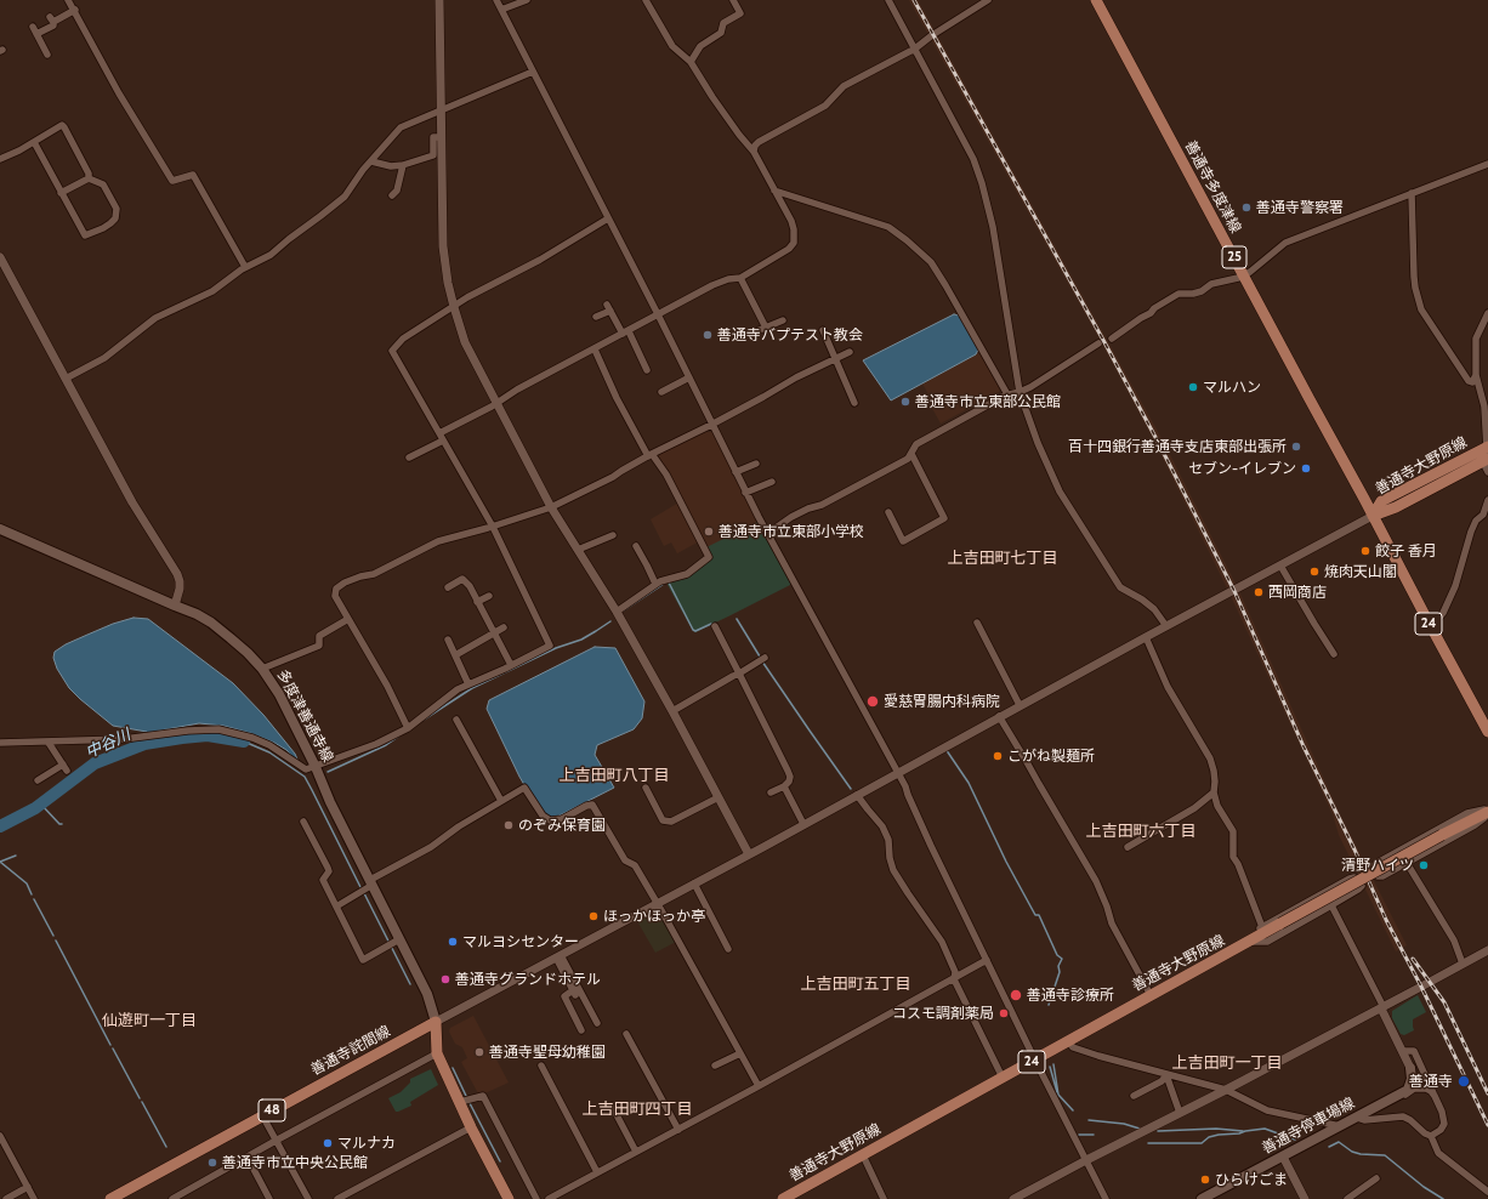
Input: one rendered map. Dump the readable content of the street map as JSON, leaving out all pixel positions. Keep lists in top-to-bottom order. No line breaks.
{"streets":{"main road":["善通寺多度津線","25","善通寺大野原線","24","多度津善通寺線","善通寺詫間線","48","善通寺停車場線"]},"crossings":[["善通寺多度津線","善通寺大野原線"],["多度津善通寺線","善通寺詫間線"]],"districts":["上吉田町七丁目","上吉田町八丁目","上吉田町六丁目","上吉田町五丁目","仙遊町一丁目","上吉田町一丁目","上吉田町四丁目"],"water":["中谷川"],"places":["善通寺警察署","善通寺バプテスト教会","マルハン","善通寺市立東部公民館","百十四銀行善通寺支店東部出張所","セブン-イレブン","善通寺市立東部小学校","餃子 香月","焼肉天山閣","西岡商店","愛慈胃腸内科病院","こがね製麺所","のぞみ保育園","清野ハイツ","ほっかほっか亭","マルヨシセンター","善通寺グランドホテル","善通寺診療所","コスモ調剤薬局","善通寺聖母幼稚園","善通寺","マルナカ","善通寺市立中央公民館","ひらけごま"]}
